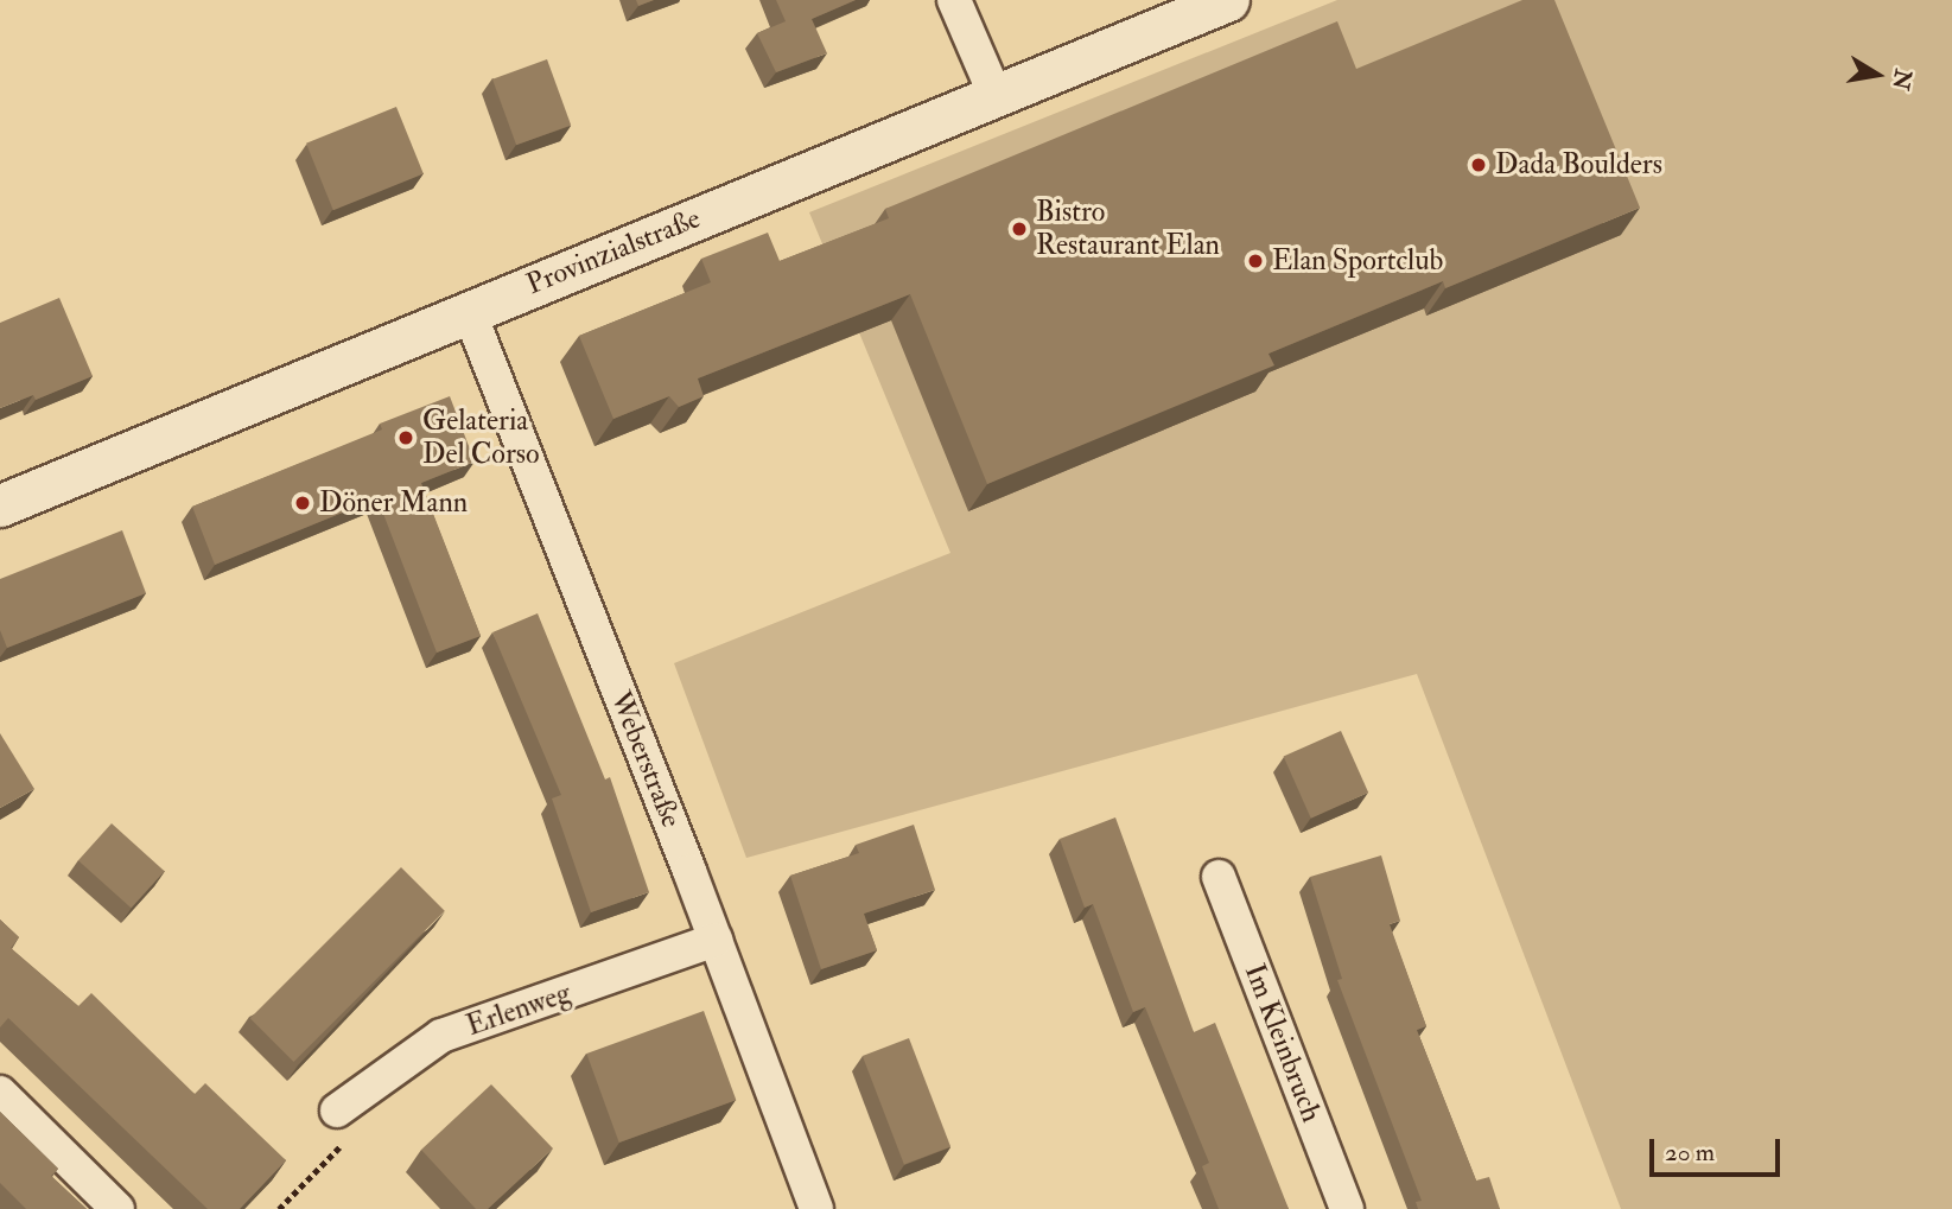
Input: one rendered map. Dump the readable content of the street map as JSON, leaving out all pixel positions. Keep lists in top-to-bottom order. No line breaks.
{"streets":{"street":["Provinzialstraße","Weberstraße","Erlenweg","Im Kleinbruch"]},"crossings":[["Provinzialstraße","Weberstraße"],["Weberstraße","Erlenweg"]],"places":["Dada Boulders","Bistro Restaurant Elan","Elan Sportclub","Gelateria Del Corso","Döner Mann"],"scale_bar":"20 m","north":"right"}
